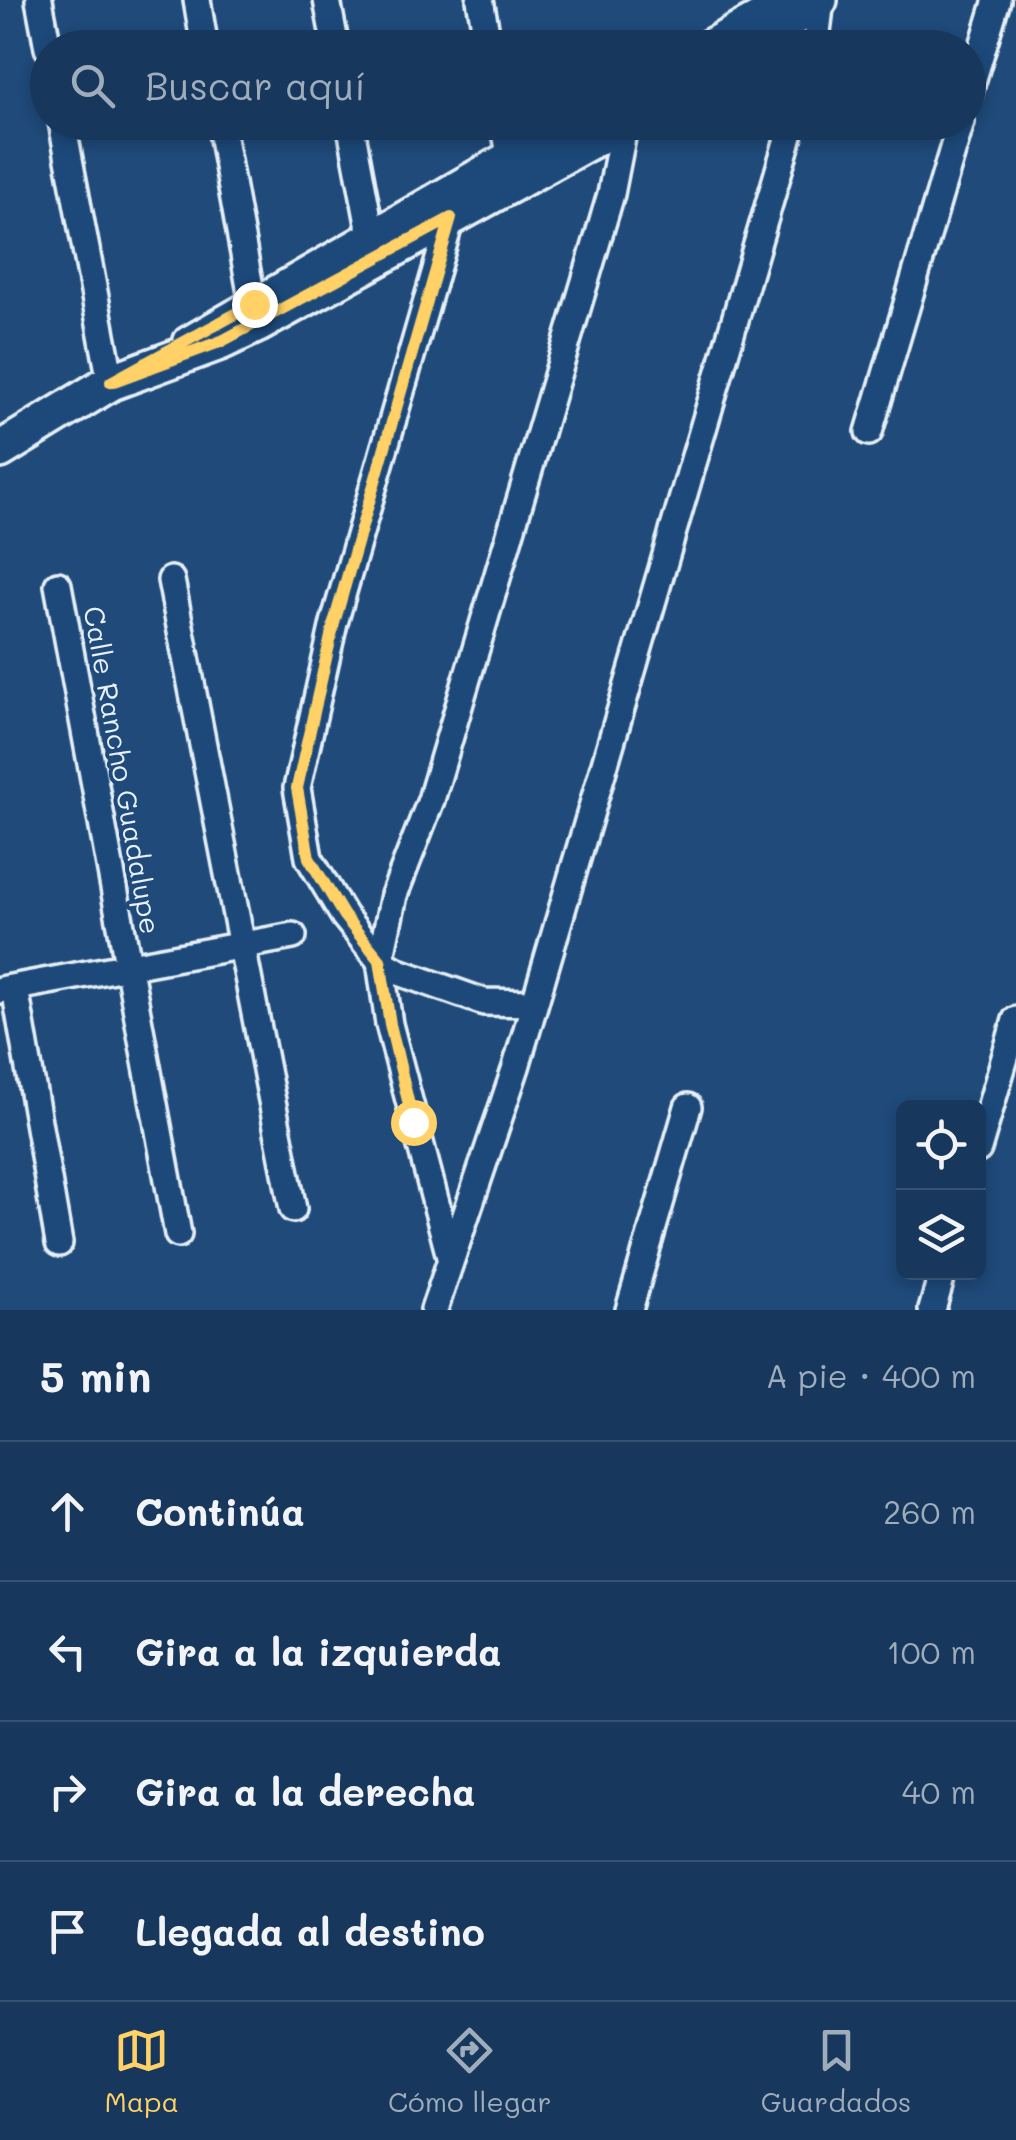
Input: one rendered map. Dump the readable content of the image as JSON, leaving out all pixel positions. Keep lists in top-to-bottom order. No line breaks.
{"streets":{"street":["Calle Rancho Guadalupe"]},"page":{"search":"Buscar aquí","heading":["5 min","A pie · 400 m"],"list":[["Continúa","260 m"],["Gira a la izquierda","100 m"],["Gira a la derecha","40 m"],"Llegada al destino"],"nav":["Mapa","Cómo llegar","Guardados"]}}
